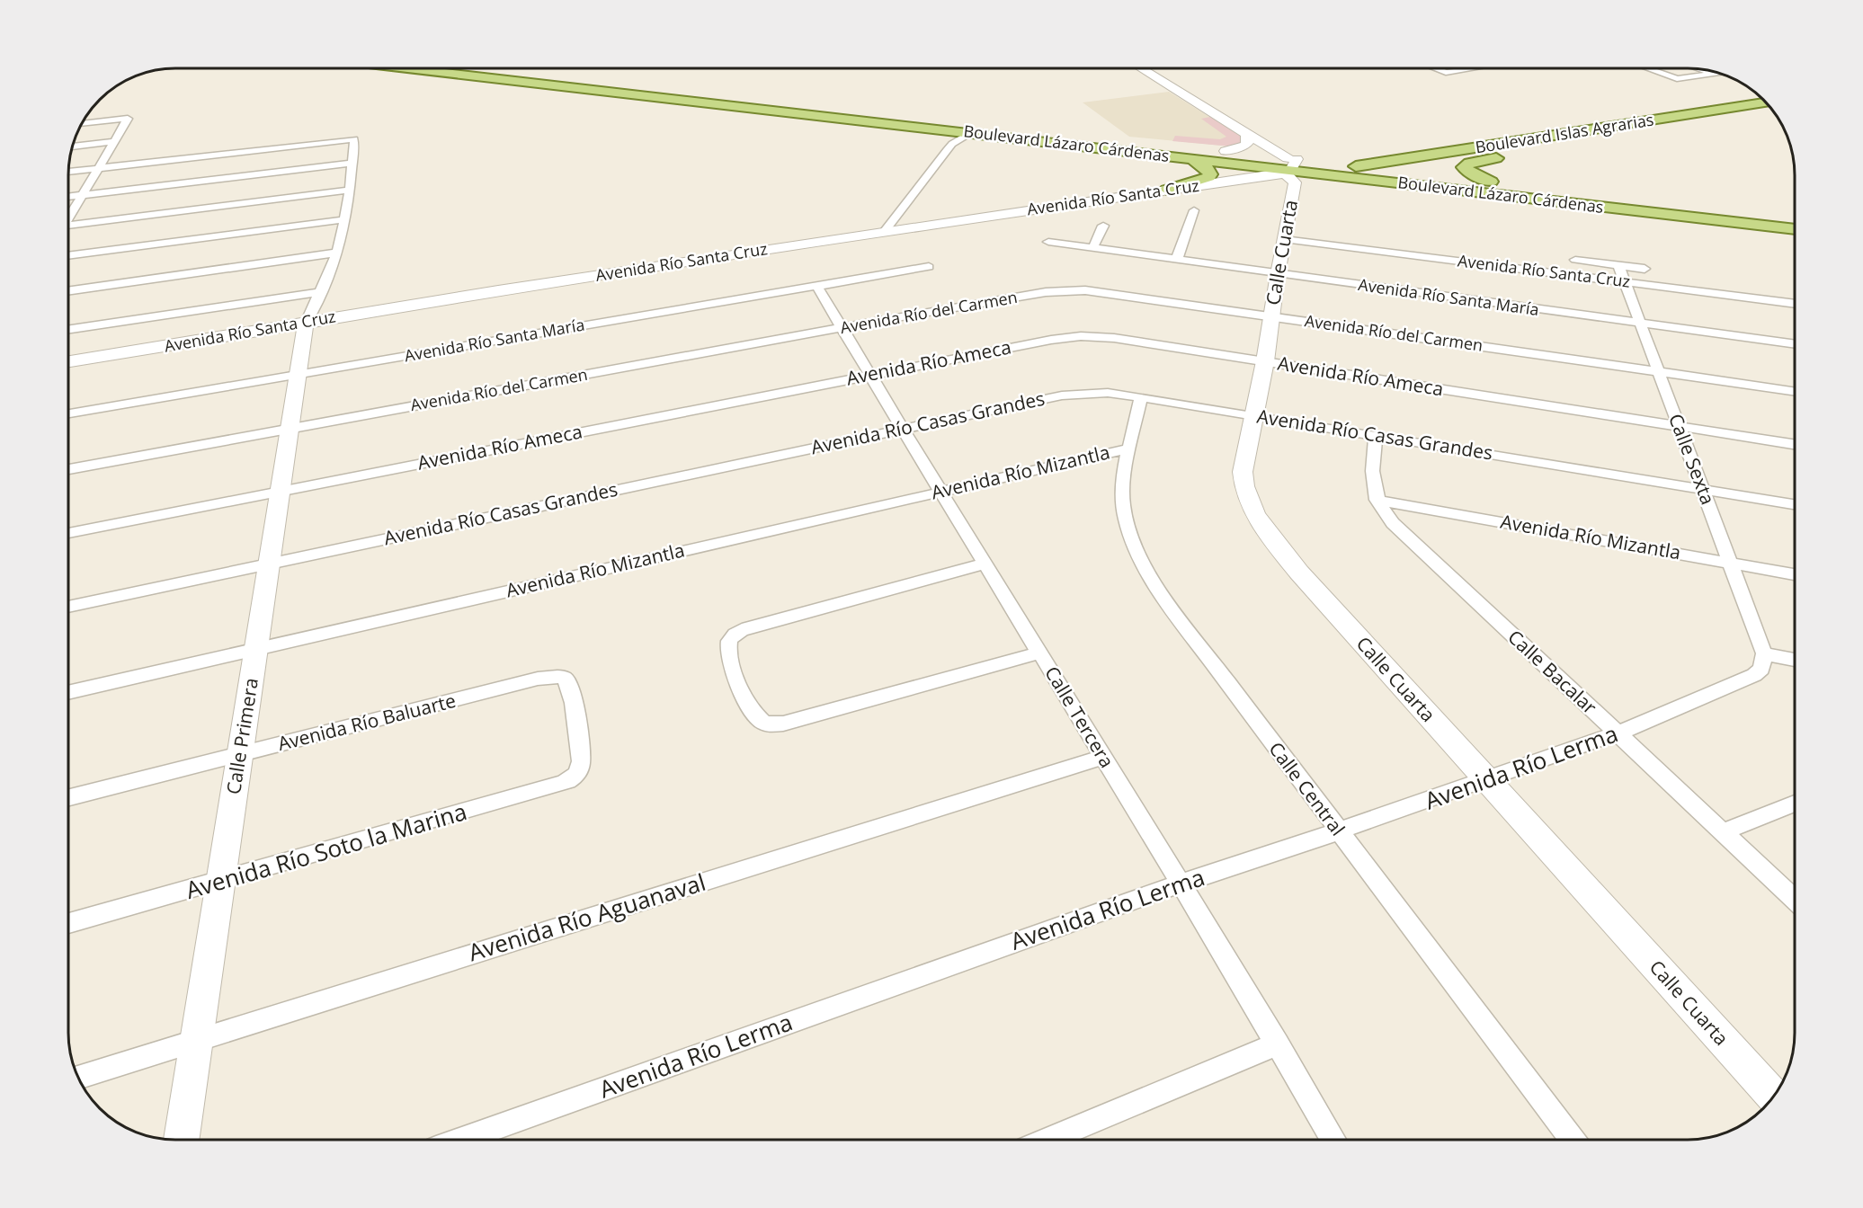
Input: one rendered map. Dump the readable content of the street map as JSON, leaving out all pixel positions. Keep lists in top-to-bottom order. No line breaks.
{"streets":{"main road":["Boulevard Islas Agrarias","Boulevard Lázaro Cárdenas"],"street":["Avenida Río Santa Cruz","Calle Cuarta","Avenida Río Santa María","Avenida Río del Carmen","Avenida Río Ameca","Avenida Río Casas Grandes","Calle Sexta","Avenida Río Mizantla","Calle Bacalar","Calle Tercera","Avenida Río Baluarte","Calle Primera","Avenida Río Lerma","Calle Central","Avenida Río Soto la Marina","Avenida Río Aguanaval"]},"crossings":[["Boulevard Islas Agrarias","Boulevard Lázaro Cárdenas"],["Boulevard Lázaro Cárdenas","Avenida Río Santa Cruz"],["Boulevard Lázaro Cárdenas","Calle Cuarta"],["Avenida Río Santa Cruz","Calle Cuarta"],["Avenida Río Santa Cruz","Calle Sexta"],["Avenida Río Santa Cruz","Calle Primera"],["Calle Cuarta","Avenida Río Santa María"],["Calle Cuarta","Avenida Río del Carmen"],["Calle Cuarta","Avenida Río Ameca"],["Calle Cuarta","Avenida Río Casas Grandes"],["Calle Cuarta","Avenida Río Lerma"],["Avenida Río Santa María","Calle Sexta"],["Avenida Río Santa María","Calle Tercera"],["Avenida Río Santa María","Calle Primera"],["Avenida Río del Carmen","Calle Sexta"],["Avenida Río del Carmen","Calle Tercera"],["Avenida Río del Carmen","Calle Primera"],["Avenida Río Ameca","Calle Sexta"],["Avenida Río Ameca","Calle Tercera"],["Avenida Río Ameca","Calle Primera"],["Avenida Río Casas Grandes","Calle Sexta"],["Avenida Río Casas Grandes","Calle Bacalar"],["Avenida Río Casas Grandes","Calle Tercera"],["Avenida Río Casas Grandes","Calle Primera"],["Avenida Río Casas Grandes","Calle Central"],["Calle Sexta","Avenida Río Mizantla"],["Calle Sexta","Avenida Río Lerma"],["Avenida Río Mizantla","Calle Bacalar"],["Avenida Río Mizantla","Calle Tercera"],["Avenida Río Mizantla","Calle Primera"],["Avenida Río Mizantla","Calle Central"],["Calle Bacalar","Avenida Río Lerma"],["Calle Tercera","Avenida Río Lerma"],["Calle Tercera","Avenida Río Aguanaval"],["Avenida Río Baluarte","Calle Primera"],["Avenida Río Baluarte","Avenida Río Soto la Marina"],["Calle Primera","Avenida Río Soto la Marina"],["Calle Primera","Avenida Río Aguanaval"],["Avenida Río Lerma","Calle Central"]]}
